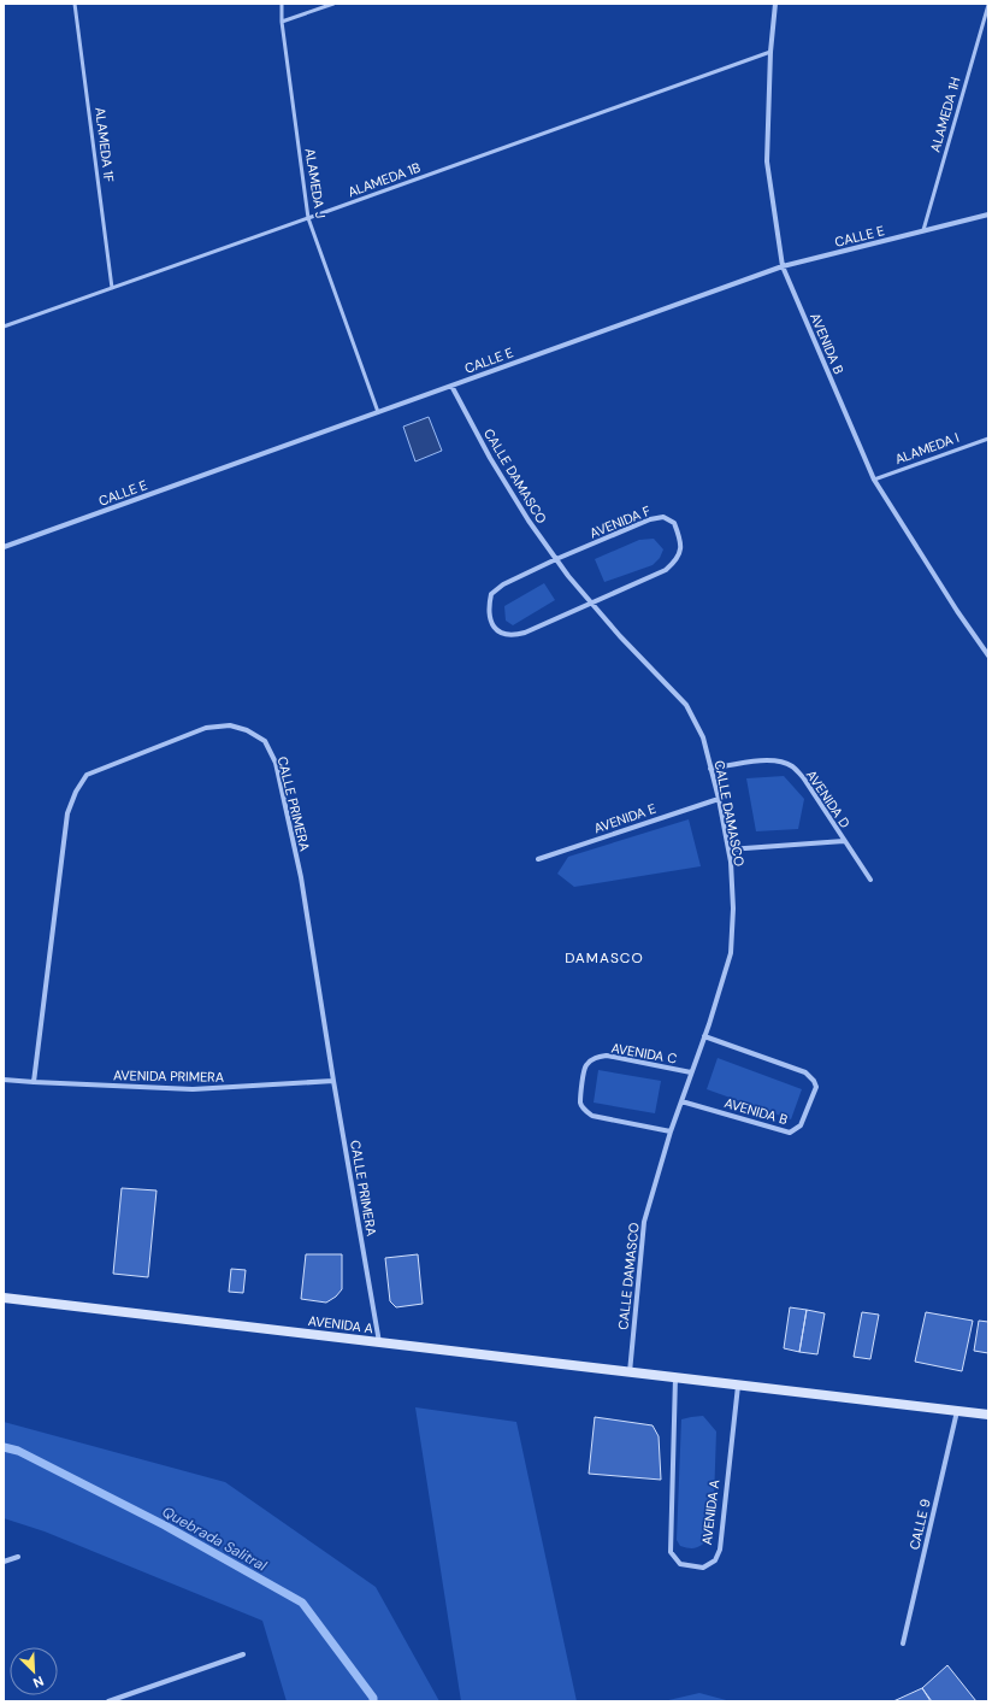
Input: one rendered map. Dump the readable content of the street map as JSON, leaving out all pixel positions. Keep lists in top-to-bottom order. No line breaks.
{"streets":{"street":["CALLE E","AVENIDA B","CALLE DAMASCO","AVENIDA F","AVENIDA D","CALLE PRIMERA","AVENIDA E","AVENIDA C","AVENIDA PRIMERA","AVENIDA A","CALLE 9"],"lane":["ALAMEDA 1H","ALAMEDA 1F","ALAMEDA 1B","ALAMEDA J","ALAMEDA I"]},"crossings":[["ALAMEDA 1H","CALLE E"],["ALAMEDA 1F","ALAMEDA 1B"],["ALAMEDA 1B","ALAMEDA J"],["ALAMEDA 1B","AVENIDA B"],["ALAMEDA J","CALLE E"],["CALLE E","AVENIDA B"],["CALLE E","CALLE DAMASCO"],["AVENIDA B","ALAMEDA I"],["AVENIDA B","CALLE DAMASCO"],["CALLE DAMASCO","AVENIDA F"],["CALLE DAMASCO","AVENIDA D"],["CALLE DAMASCO","AVENIDA E"],["CALLE DAMASCO","AVENIDA C"],["CALLE DAMASCO","AVENIDA A"],["CALLE PRIMERA","AVENIDA PRIMERA"],["CALLE PRIMERA","AVENIDA A"],["AVENIDA A","CALLE 9"]],"districts":["DAMASCO"],"water":["Quebrada Salitral"],"north":"bottom right"}
